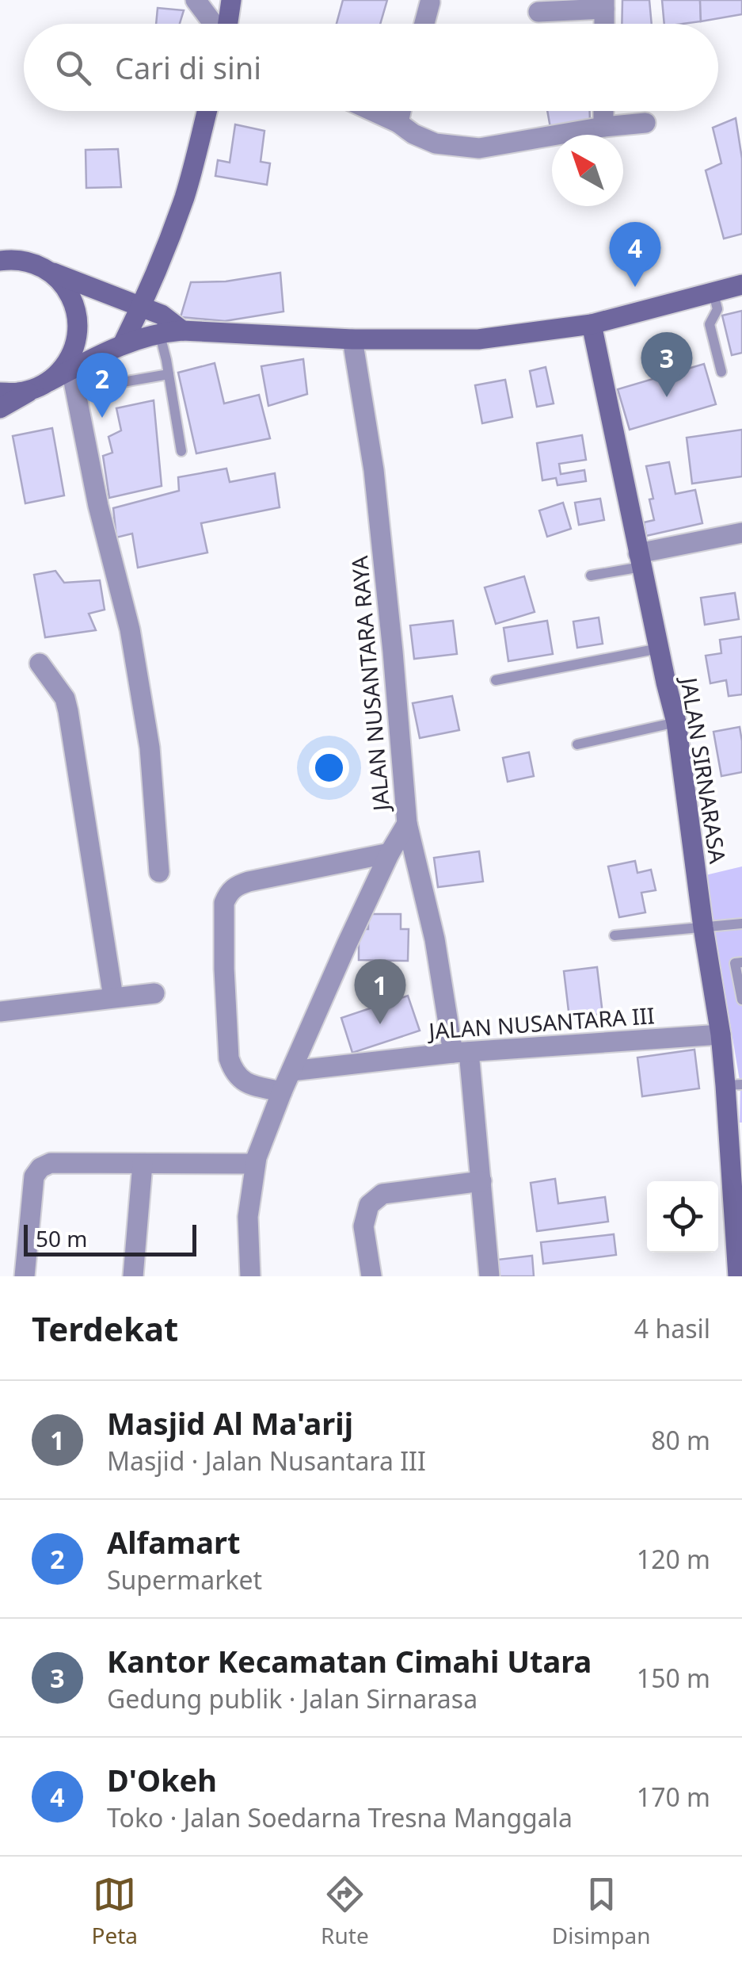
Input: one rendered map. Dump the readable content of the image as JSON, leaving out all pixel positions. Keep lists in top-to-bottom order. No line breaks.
{"streets":{"main road":["JALAN SIRNARASA"],"street":["JALAN NUSANTARA RAYA","JALAN NUSANTARA III"]},"crossings":[["JALAN NUSANTARA RAYA","JALAN NUSANTARA III"],["JALAN SIRNARASA","JALAN NUSANTARA III"]],"scale_bar":"50 m","north":"top left","page":{"search":"Cari di sini","pins":["4","3","2","1"],"scale":"50 m","heading":["Terdekat","4 hasil"],"list":[{"mark":"1","name":"Masjid Al Ma'arij","note":"Masjid · Jalan Nusantara III","value":"80 m"},{"mark":"2","name":"Alfamart","note":"Supermarket","value":"120 m"},{"mark":"3","name":"Kantor Kecamatan Cimahi Utara","note":"Gedung publik · Jalan Sirnarasa","value":"150 m"},{"mark":"4","name":"D'Okeh","note":"Toko · Jalan Soedarna Tresna Manggala","value":"170 m"}],"nav":["Peta","Rute","Disimpan"]}}
